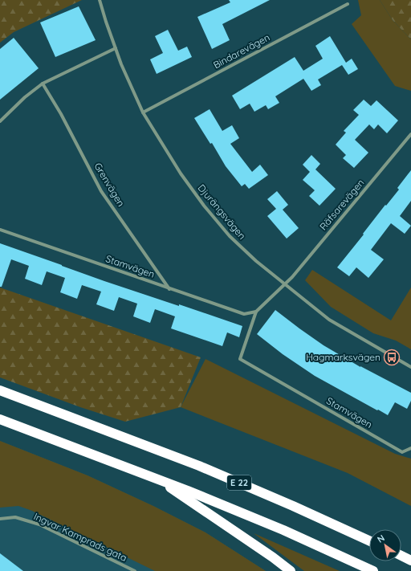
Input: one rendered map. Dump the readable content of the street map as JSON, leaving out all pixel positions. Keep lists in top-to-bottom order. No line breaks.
{"streets":{"highway":["E 22"],"street":["Bindarevägen","Grenvägen","Räfsarevägen","Djurängsvägen","Stamvägen","Ingvar Kamprads gata"]},"crossings":[["Bindarevägen","Djurängsvägen"],["Grenvägen","Stamvägen"],["Räfsarevägen","Djurängsvägen"],["Räfsarevägen","Stamvägen"],["Djurängsvägen","Stamvägen"]],"places":{"bus stop":["Hagmarksvägen"]},"north":"top left"}
